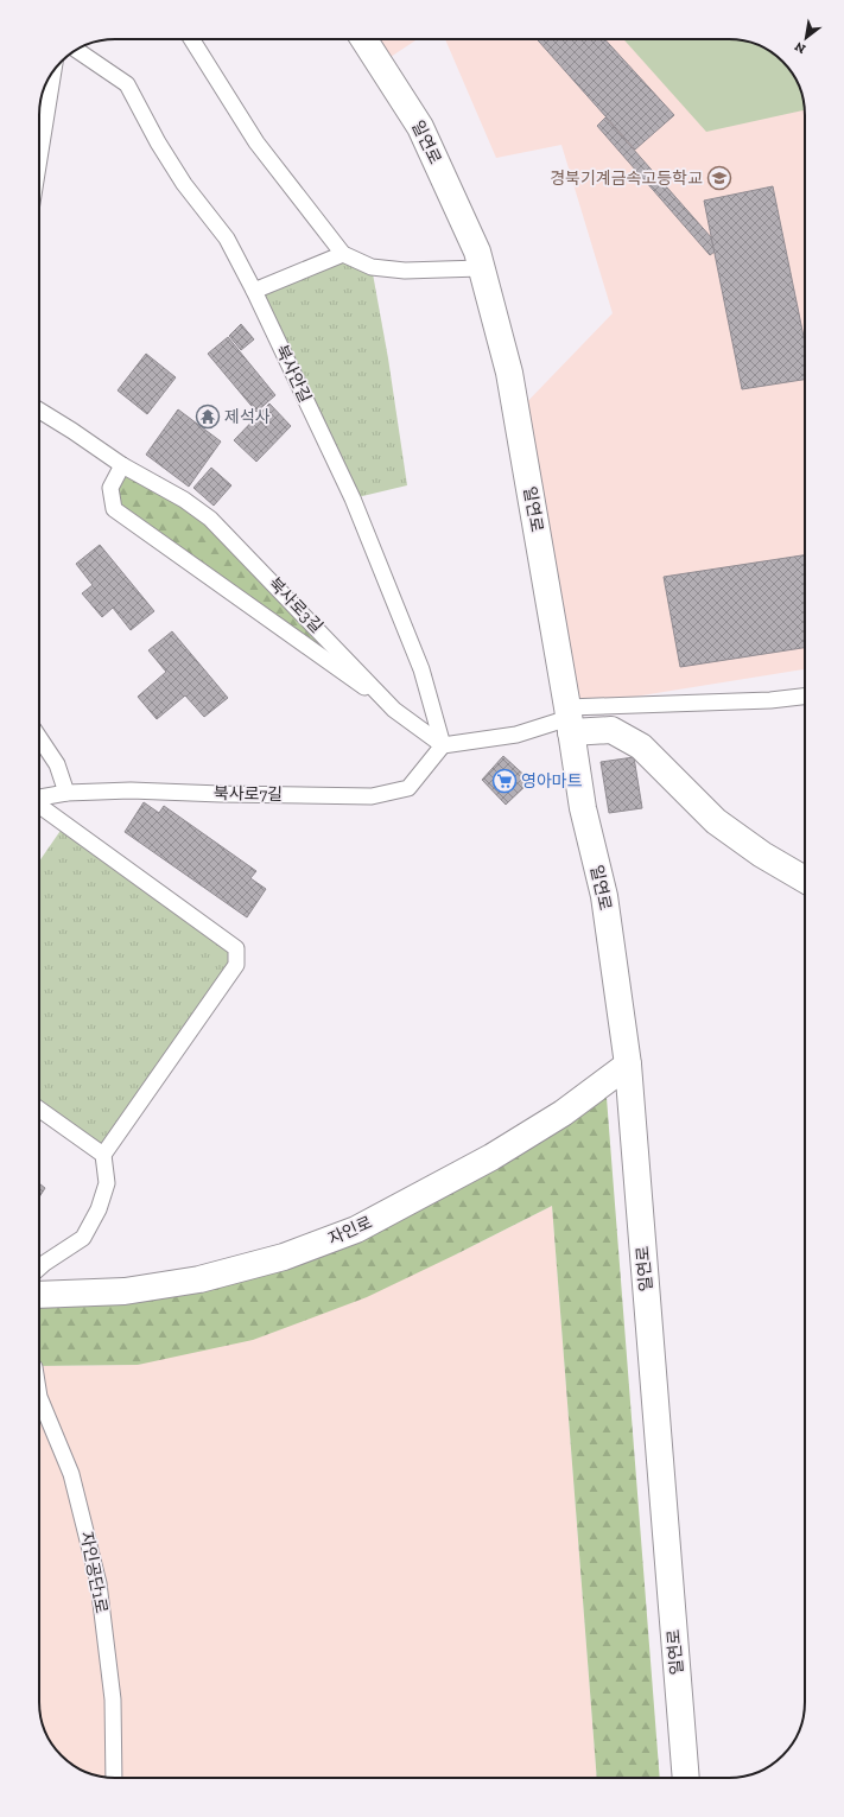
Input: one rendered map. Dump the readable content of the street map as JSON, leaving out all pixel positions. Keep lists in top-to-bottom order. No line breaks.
{"streets":{"street":["일연로","자인로"],"lane":["북사안길","북사로3길","북사로7길","자인공단1로"]},"crossings":[["일연로","자인로"],["북사안길","북사로3길"],["북사안길","북사로7길"],["북사로3길","북사로7길"]],"places":{"school or university":["경북기계금속고등학교"],"temple":["제석사"],"supermarket":["영아마트"]},"north":"bottom left"}
